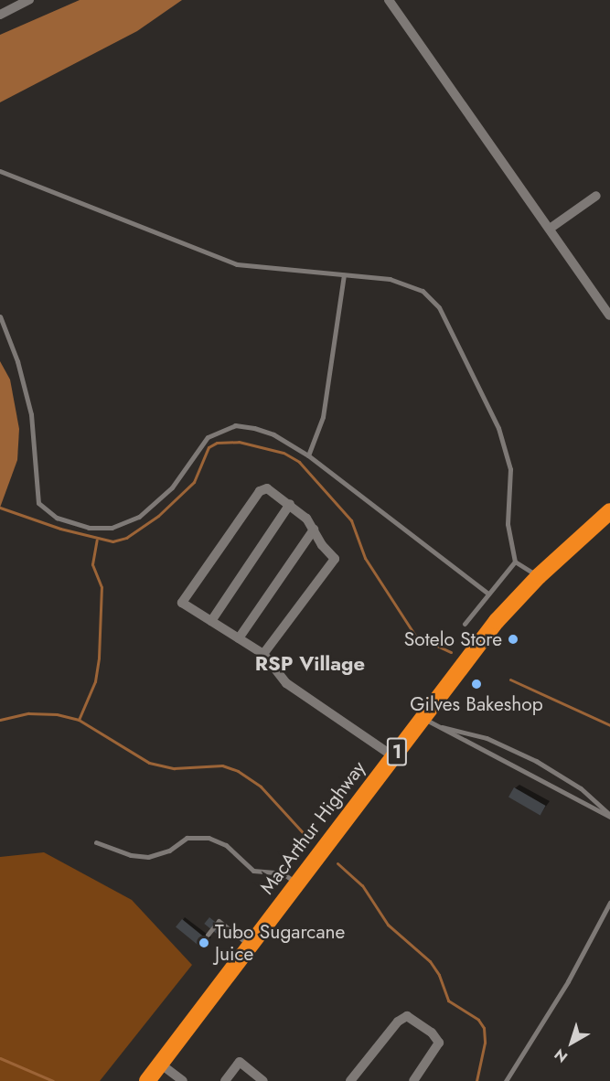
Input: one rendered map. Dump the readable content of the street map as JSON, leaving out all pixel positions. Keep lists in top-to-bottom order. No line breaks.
{"streets":{"highway":["1","MacArthur Highway"]},"districts":["RSP Village"],"places":["Sotelo Store","Gilves Bakeshop","Tubo Sugarcane Juice"],"north":"bottom left"}
